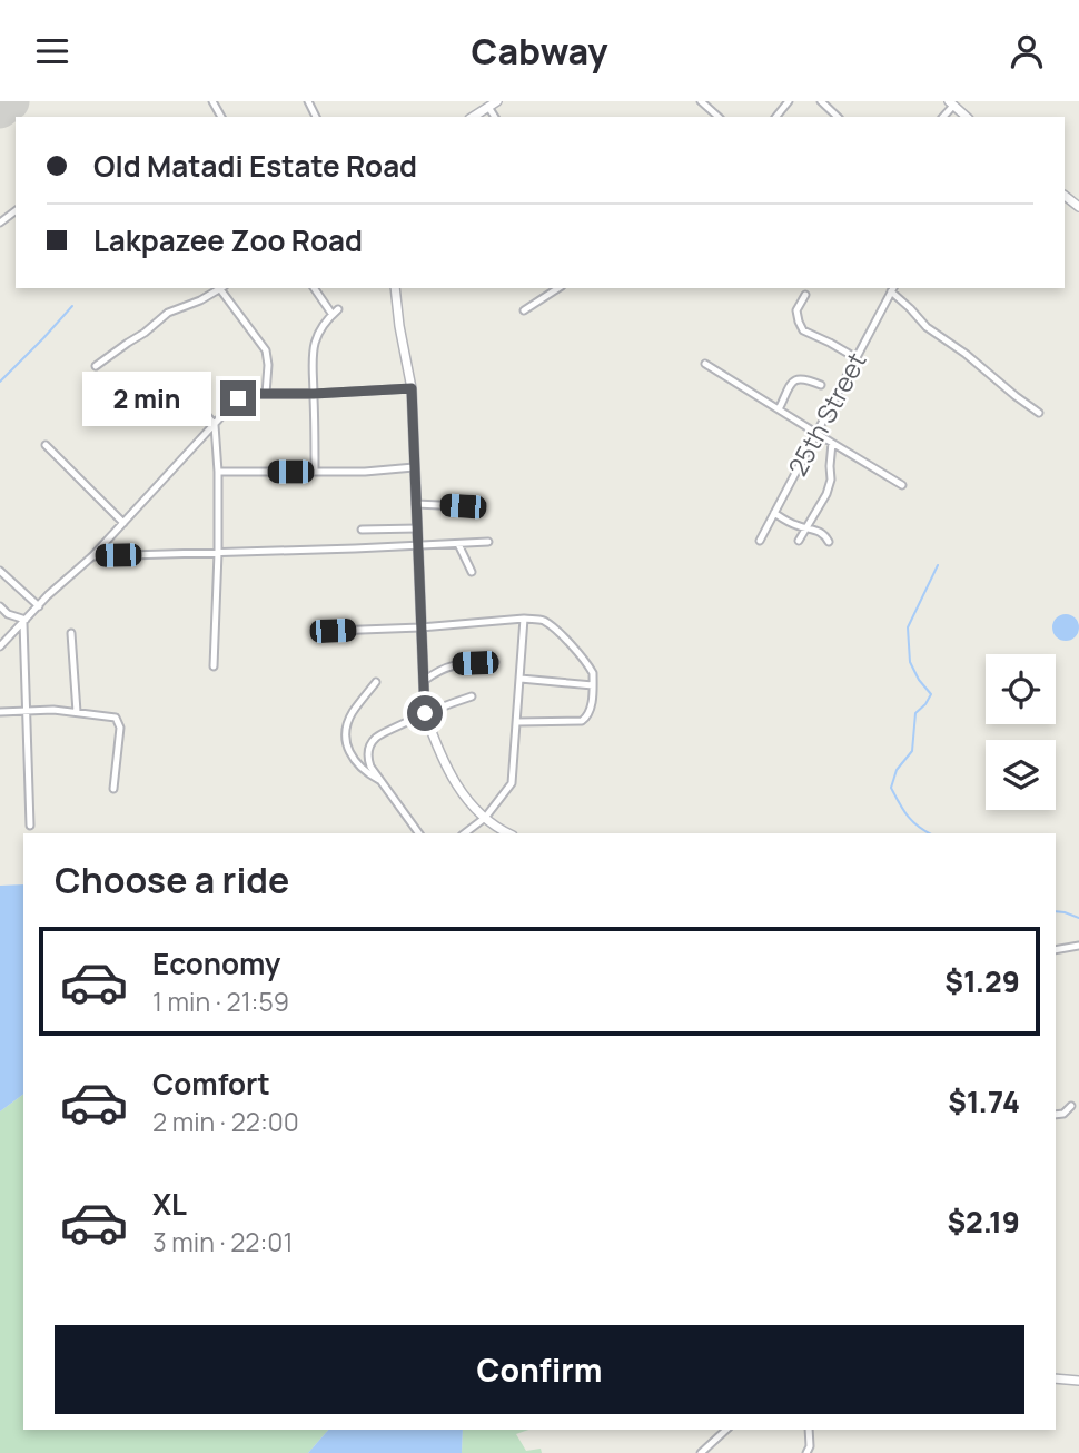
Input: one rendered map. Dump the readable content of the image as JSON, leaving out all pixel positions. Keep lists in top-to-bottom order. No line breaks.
{"streets":{"street":["25th Street"]},"page":{"header":"Cabway","banner":["Old Matadi Estate Road","Lakpazee Zoo Road"],"bubble":"2 min","heading":"Choose a ride","list":[{"name":"Economy","note":"1 min · 21:59","value":"$1.29"},{"name":"Comfort","note":"2 min · 22:00","value":"$1.74"},{"name":"XL","note":"3 min · 22:01","value":"$2.19"}],"buttons":"Confirm"}}
